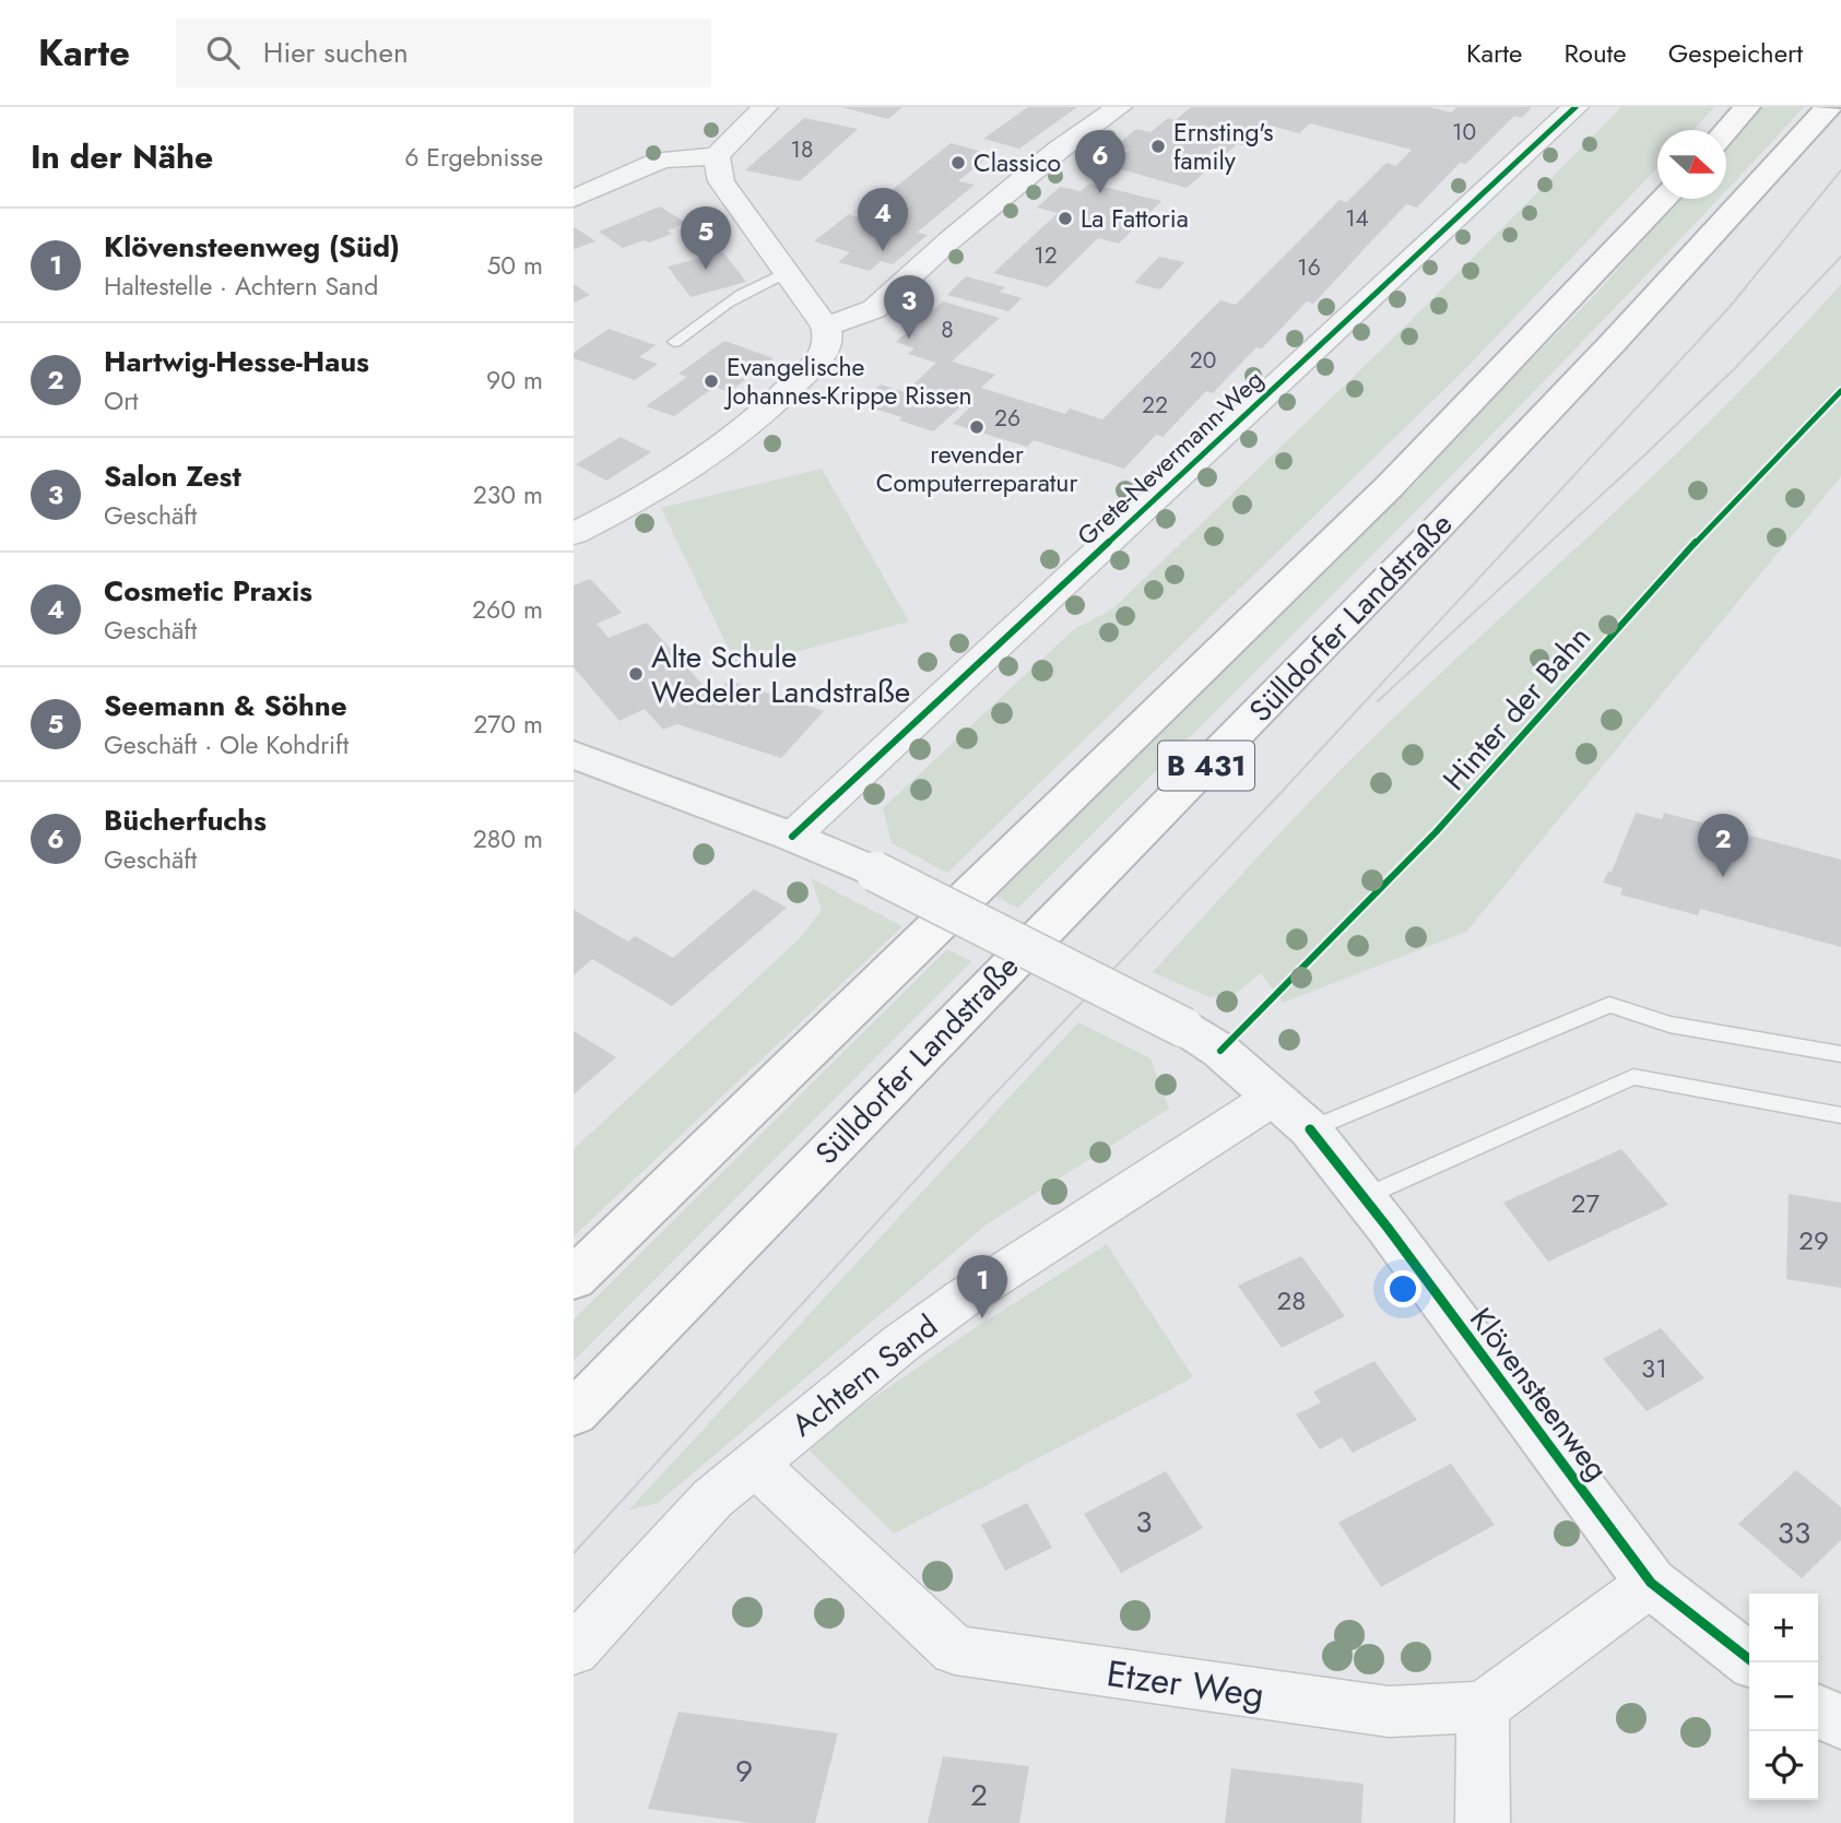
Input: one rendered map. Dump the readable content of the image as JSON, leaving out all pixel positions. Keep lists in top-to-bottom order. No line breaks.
{"streets":{"highway":["Sülldorfer Landstraße","B 431"],"street":["Grete-Nevermann-Weg","Achtern Sand","Klövensteenweg","Etzer Weg"],"cycle path":["Hinter der Bahn"]},"crossings":[["Grete-Nevermann-Weg","Klövensteenweg"],["Achtern Sand","Klövensteenweg"],["Achtern Sand","Etzer Weg"]],"places":["Ernsting's family","Classico","La Fattoria","Evangelische Johannes-Krippe Rissen","revender Computerreparatur","Alte Schule Wedeler Landstraße"],"house_numbers":["10","18","14","12","16","8","20","22","26","27","29","28","31","3","33","9","2"],"north":"right","page":{"header":"Karte","search":"Hier suchen","nav":["Karte","Route","Gespeichert"],"heading":["In der Nähe","6 Ergebnisse"],"pins":["6","4","5","3","2","1"],"list":[{"mark":"1","name":"Klövensteenweg (Süd)","note":"Haltestelle · Achtern Sand","value":"50 m"},{"mark":"2","name":"Hartwig-Hesse-Haus","note":"Ort","value":"90 m"},{"mark":"3","name":"Salon Zest","note":"Geschäft","value":"230 m"},{"mark":"4","name":"Cosmetic Praxis","note":"Geschäft","value":"260 m"},{"mark":"5","name":"Seemann & Söhne","note":"Geschäft · Ole Kohdrift","value":"270 m"},{"mark":"6","name":"Bücherfuchs","note":"Geschäft","value":"280 m"}],"map_buttons":["+","−"]}}
